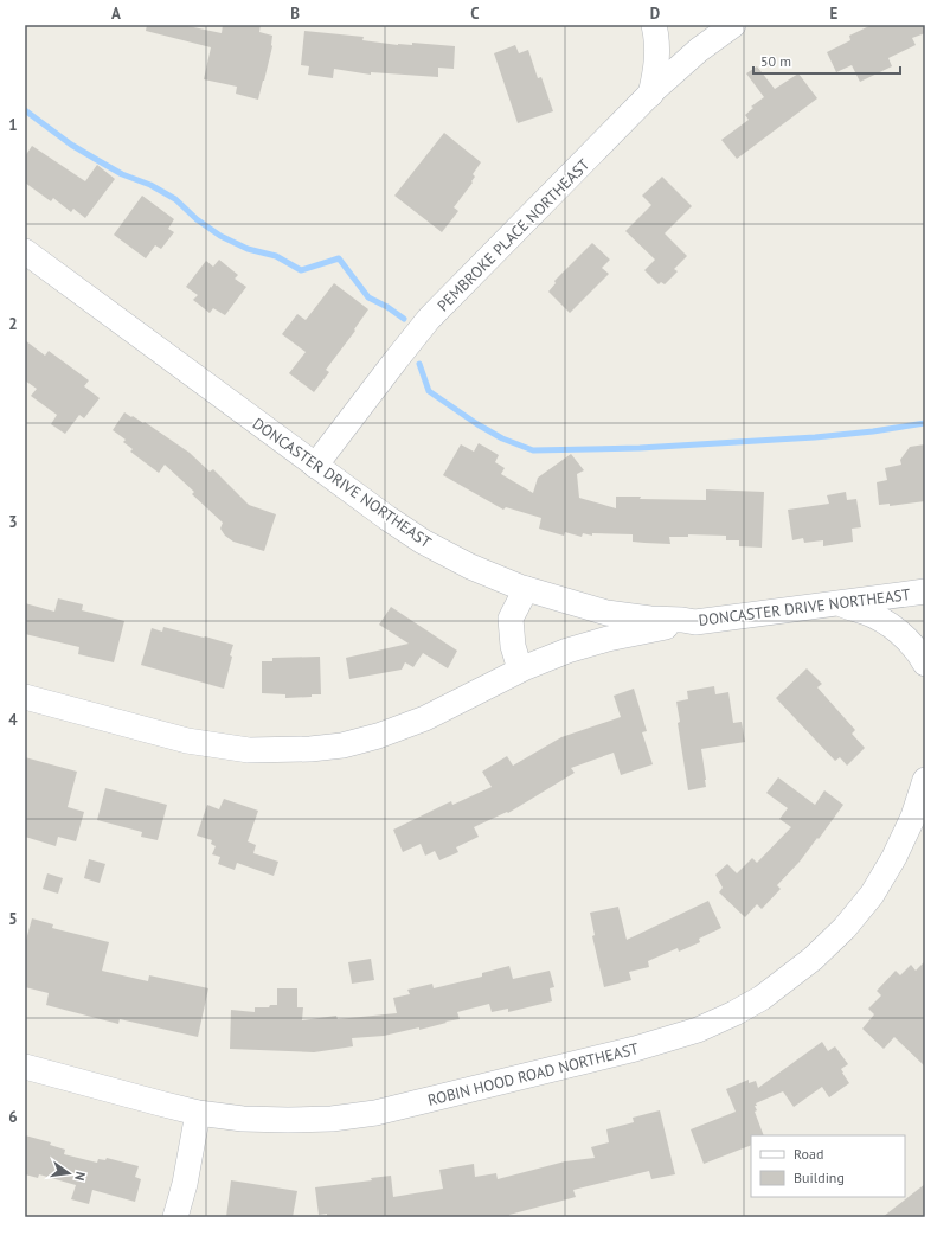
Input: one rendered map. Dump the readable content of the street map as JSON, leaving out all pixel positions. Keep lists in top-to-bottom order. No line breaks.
{"streets":{"street":["PEMBROKE PLACE NORTHEAST","DONCASTER DRIVE NORTHEAST","ROBIN HOOD ROAD NORTHEAST"]},"crossings":[["PEMBROKE PLACE NORTHEAST","DONCASTER DRIVE NORTHEAST"]],"legend":["Road","Building"],"scale_bar":"50 m","north":"right","grid":{"columns":["A","B","C","D","E"],"rows":["1","2","3","4","5","6"]}}
